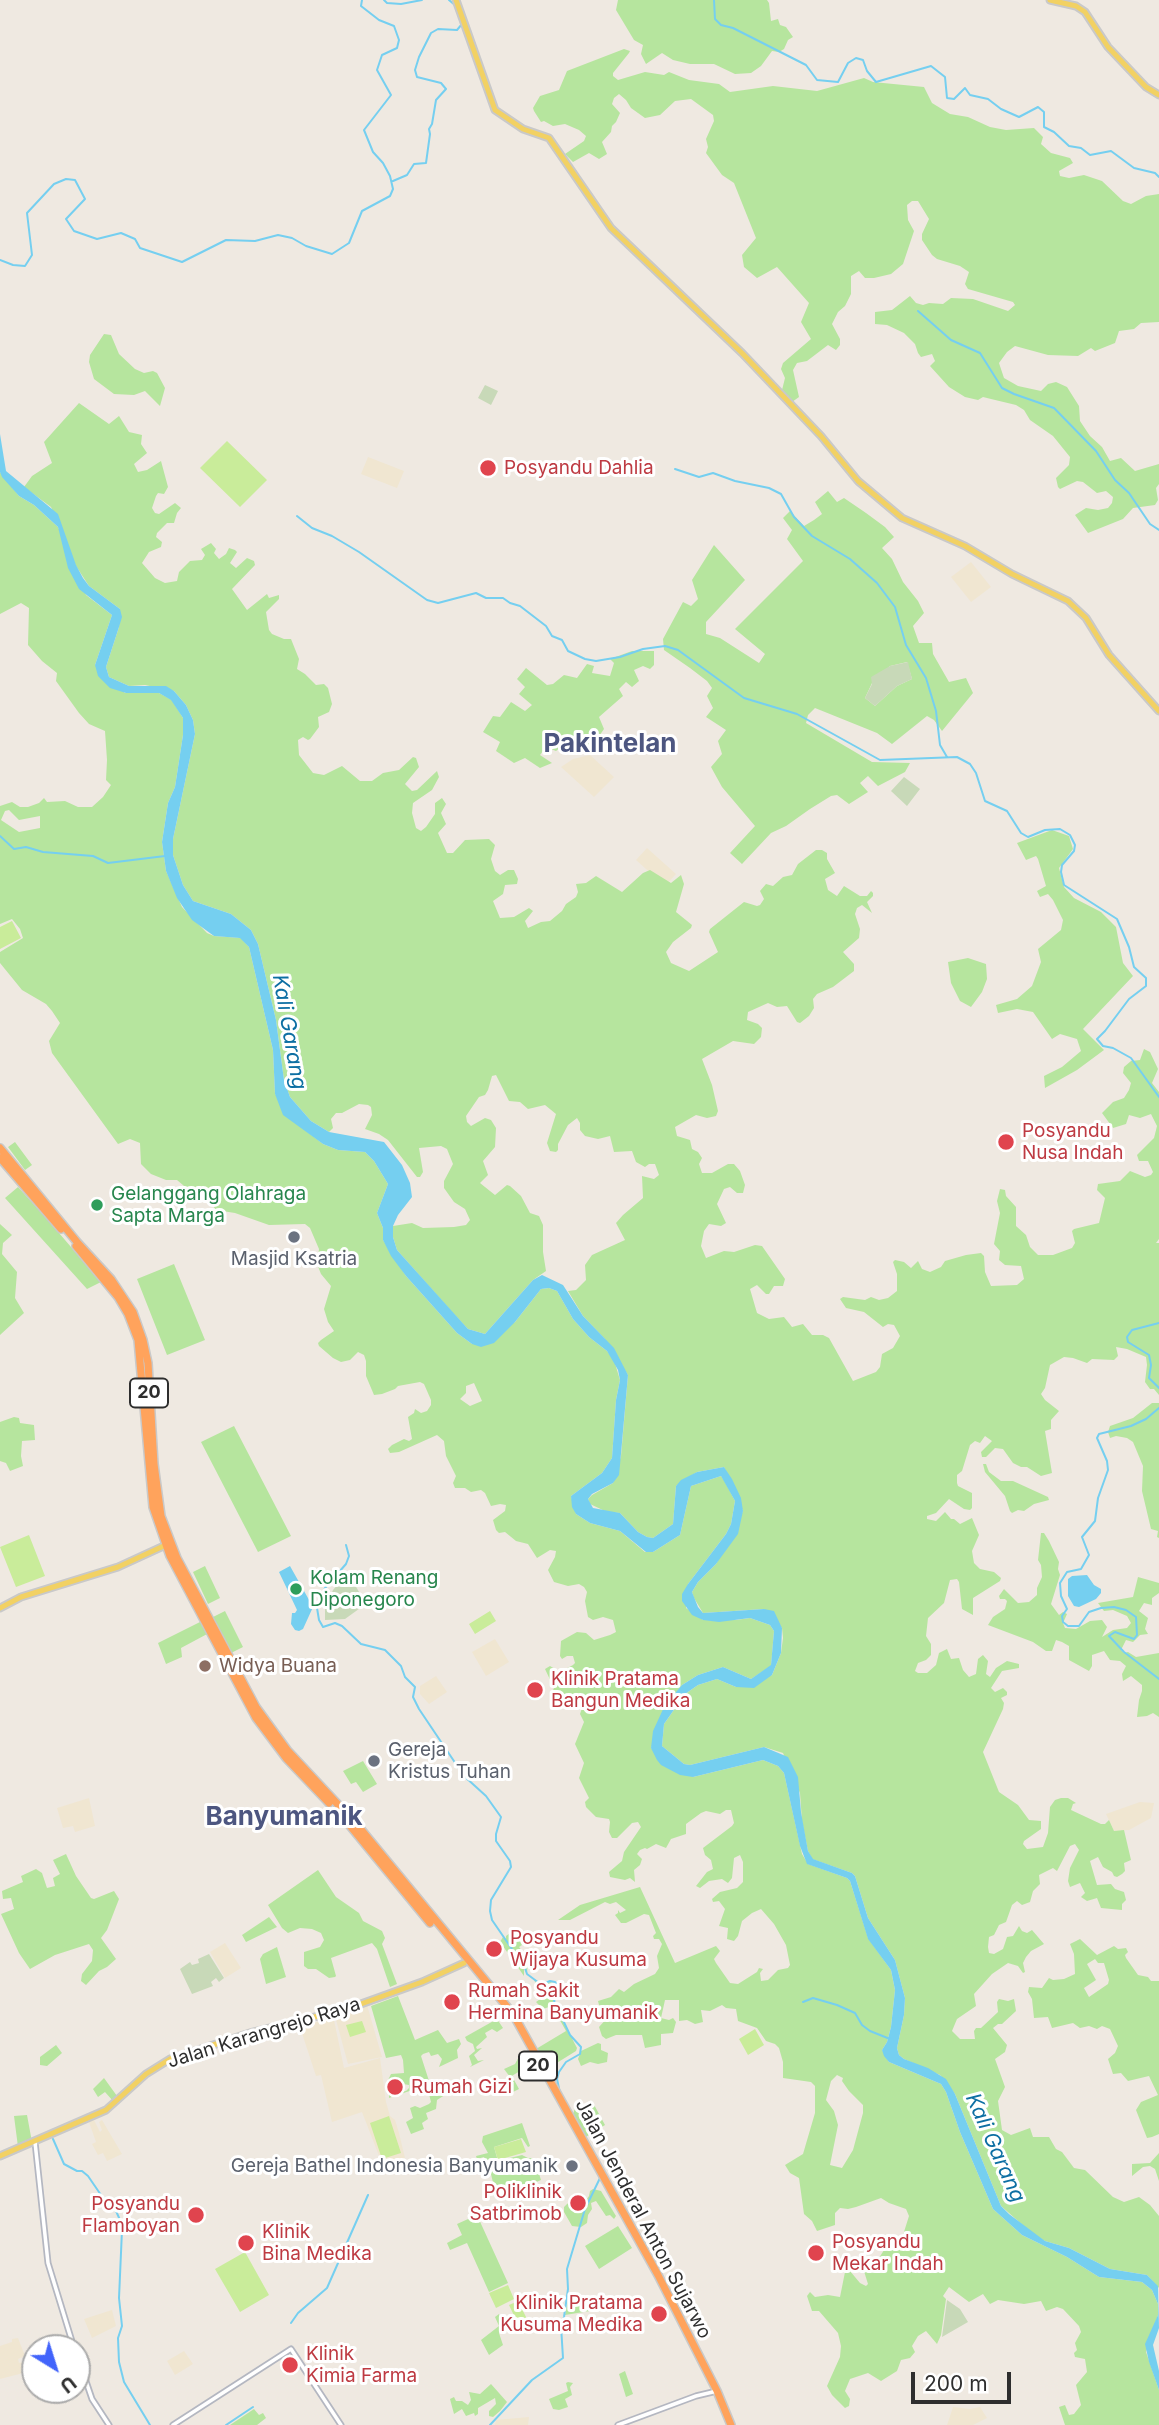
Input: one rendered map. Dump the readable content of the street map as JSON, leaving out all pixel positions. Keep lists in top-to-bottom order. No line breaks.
{"streets":{"highway":["20","Jalan Jenderal Anton Sujarwo"],"main road":["Jalan Karangrejo Raya"]},"crossings":[["20","Jalan Karangrejo Raya"],["20","Jalan Jenderal Anton Sujarwo"],["Jalan Karangrejo Raya","Jalan Jenderal Anton Sujarwo"]],"districts":["Pakintelan","Banyumanik"],"water":["Kali Garang"],"places":["Posyandu Dahlia","Posyandu Nusa Indah","Gelanggang Olahraga Sapta Marga","Masjid Ksatria","Kolam Renang Diponegoro","Widya Buana","Klinik Pratama Bangun Medika","Gereja Kristus Tuhan","Posyandu Wijaya Kusuma","Rumah Sakit Hermina Banyumanik","Rumah Gizi","Gereja Bathel Indonesia Banyumanik","Poliklinik Satbrimob","Posyandu Flamboyan","Klinik Bina Medika","Posyandu Mekar Indah","Klinik Pratama Kusuma Medika","Klinik Kimia Farma"],"scale_bar":"200 m","north":"bottom right"}
